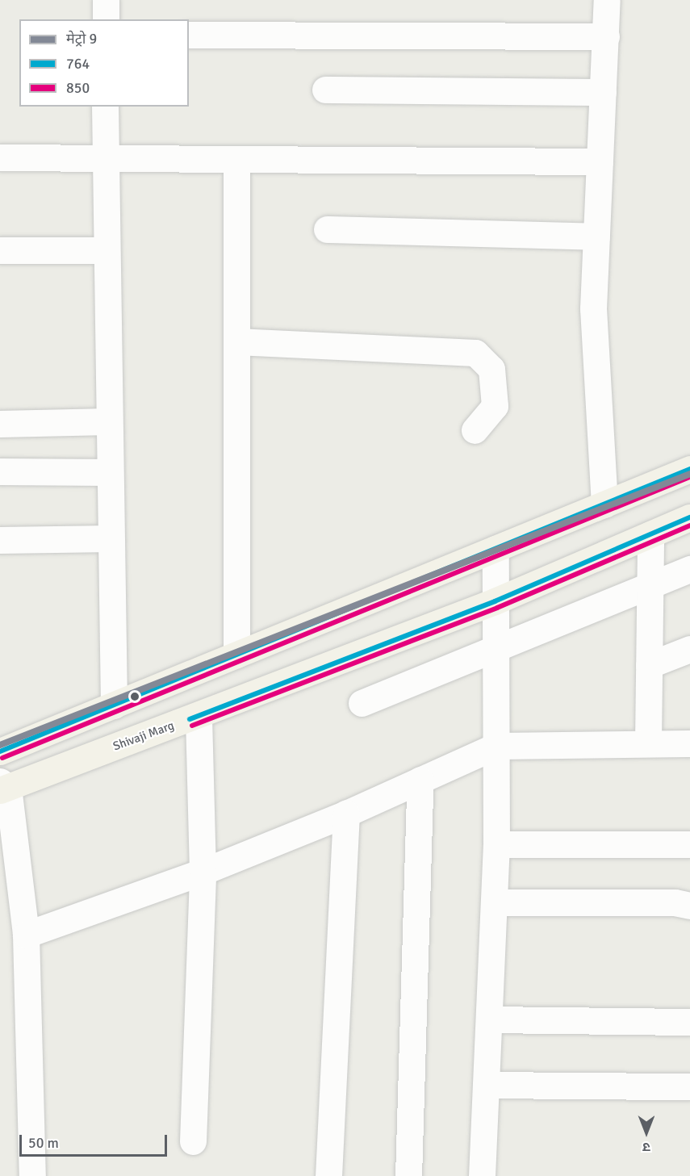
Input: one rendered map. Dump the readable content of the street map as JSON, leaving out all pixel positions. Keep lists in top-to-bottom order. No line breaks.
{"streets":{"main road":["Shivaji Marg"]},"lines":["transit line 764","metro line 9","transit line 850"],"legend":["मेट्रो 9","764","850"],"scale_bar":"50 m","north":"bottom"}
